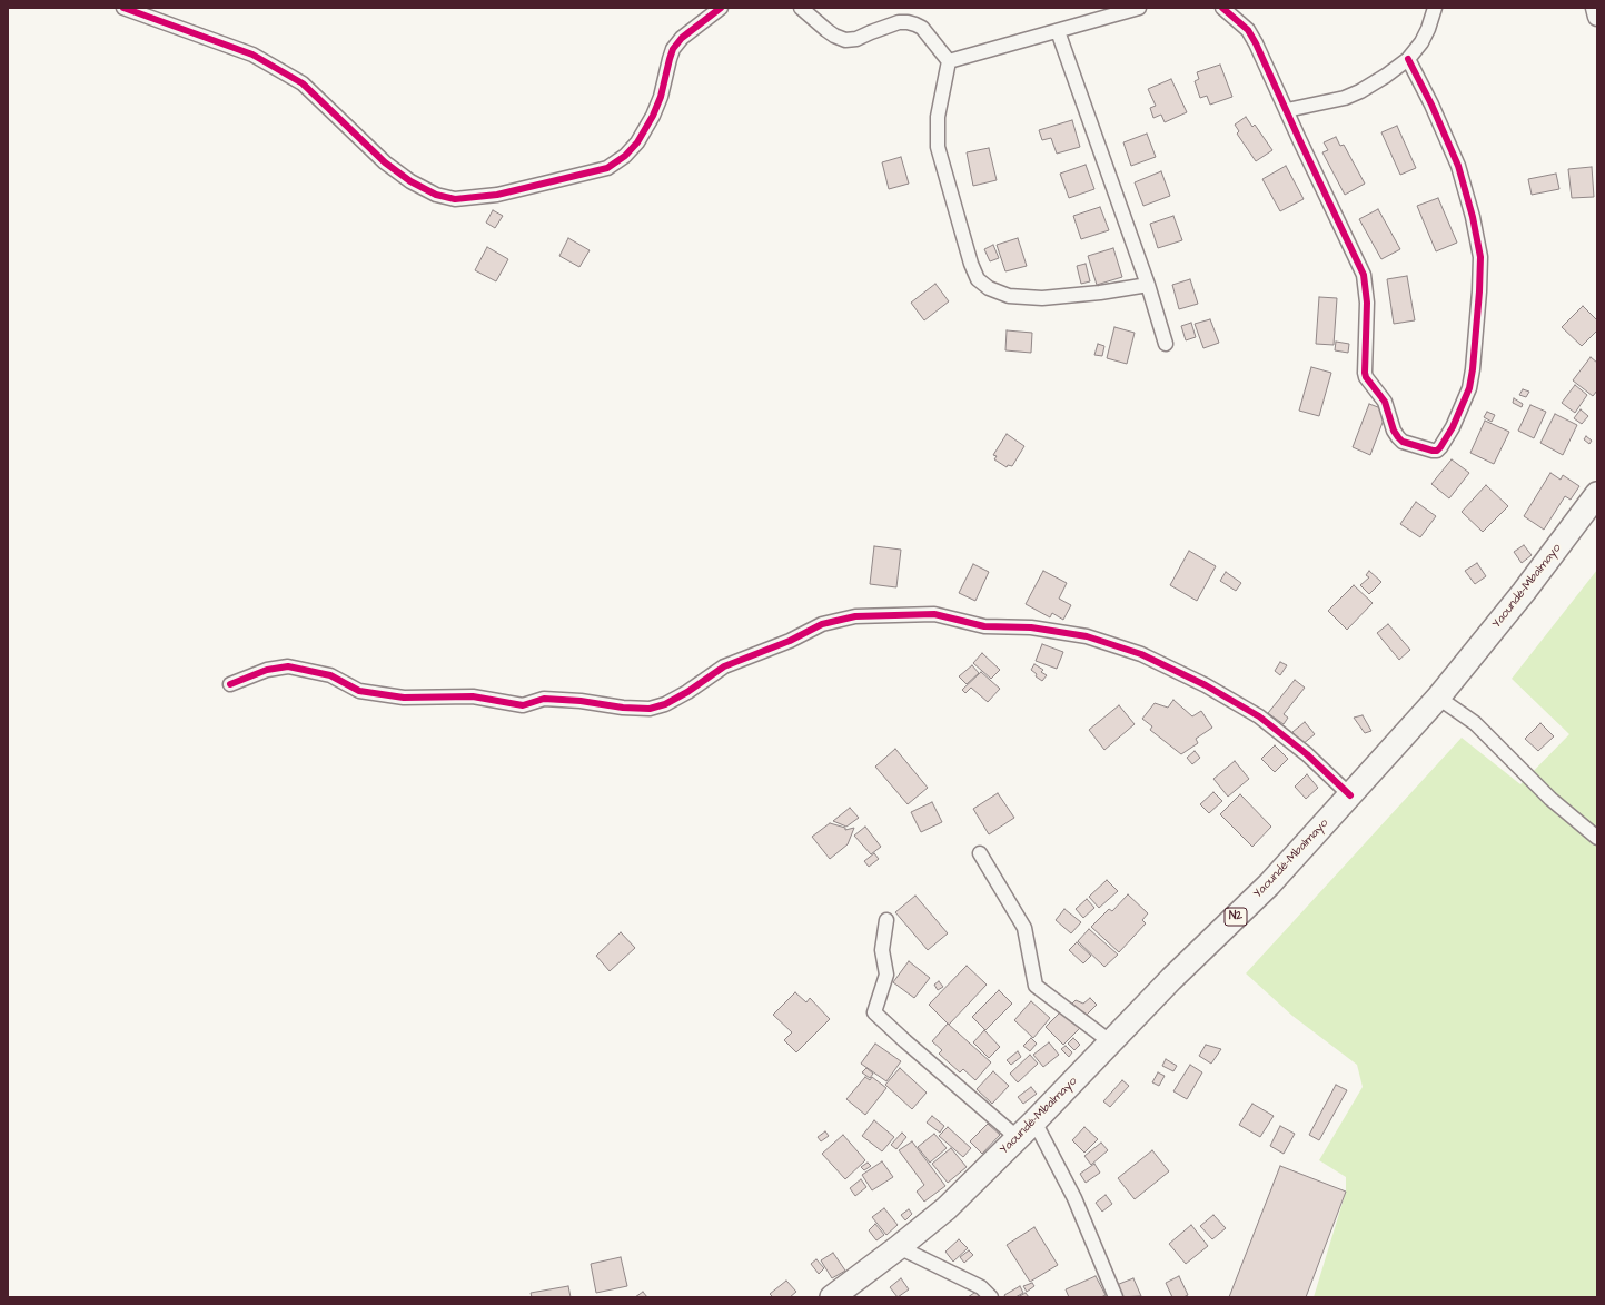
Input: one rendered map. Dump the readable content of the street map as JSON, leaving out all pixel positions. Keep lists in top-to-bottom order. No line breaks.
{"streets":{"highway":["Yaoundé-Mbalmayo","N2"]}}
